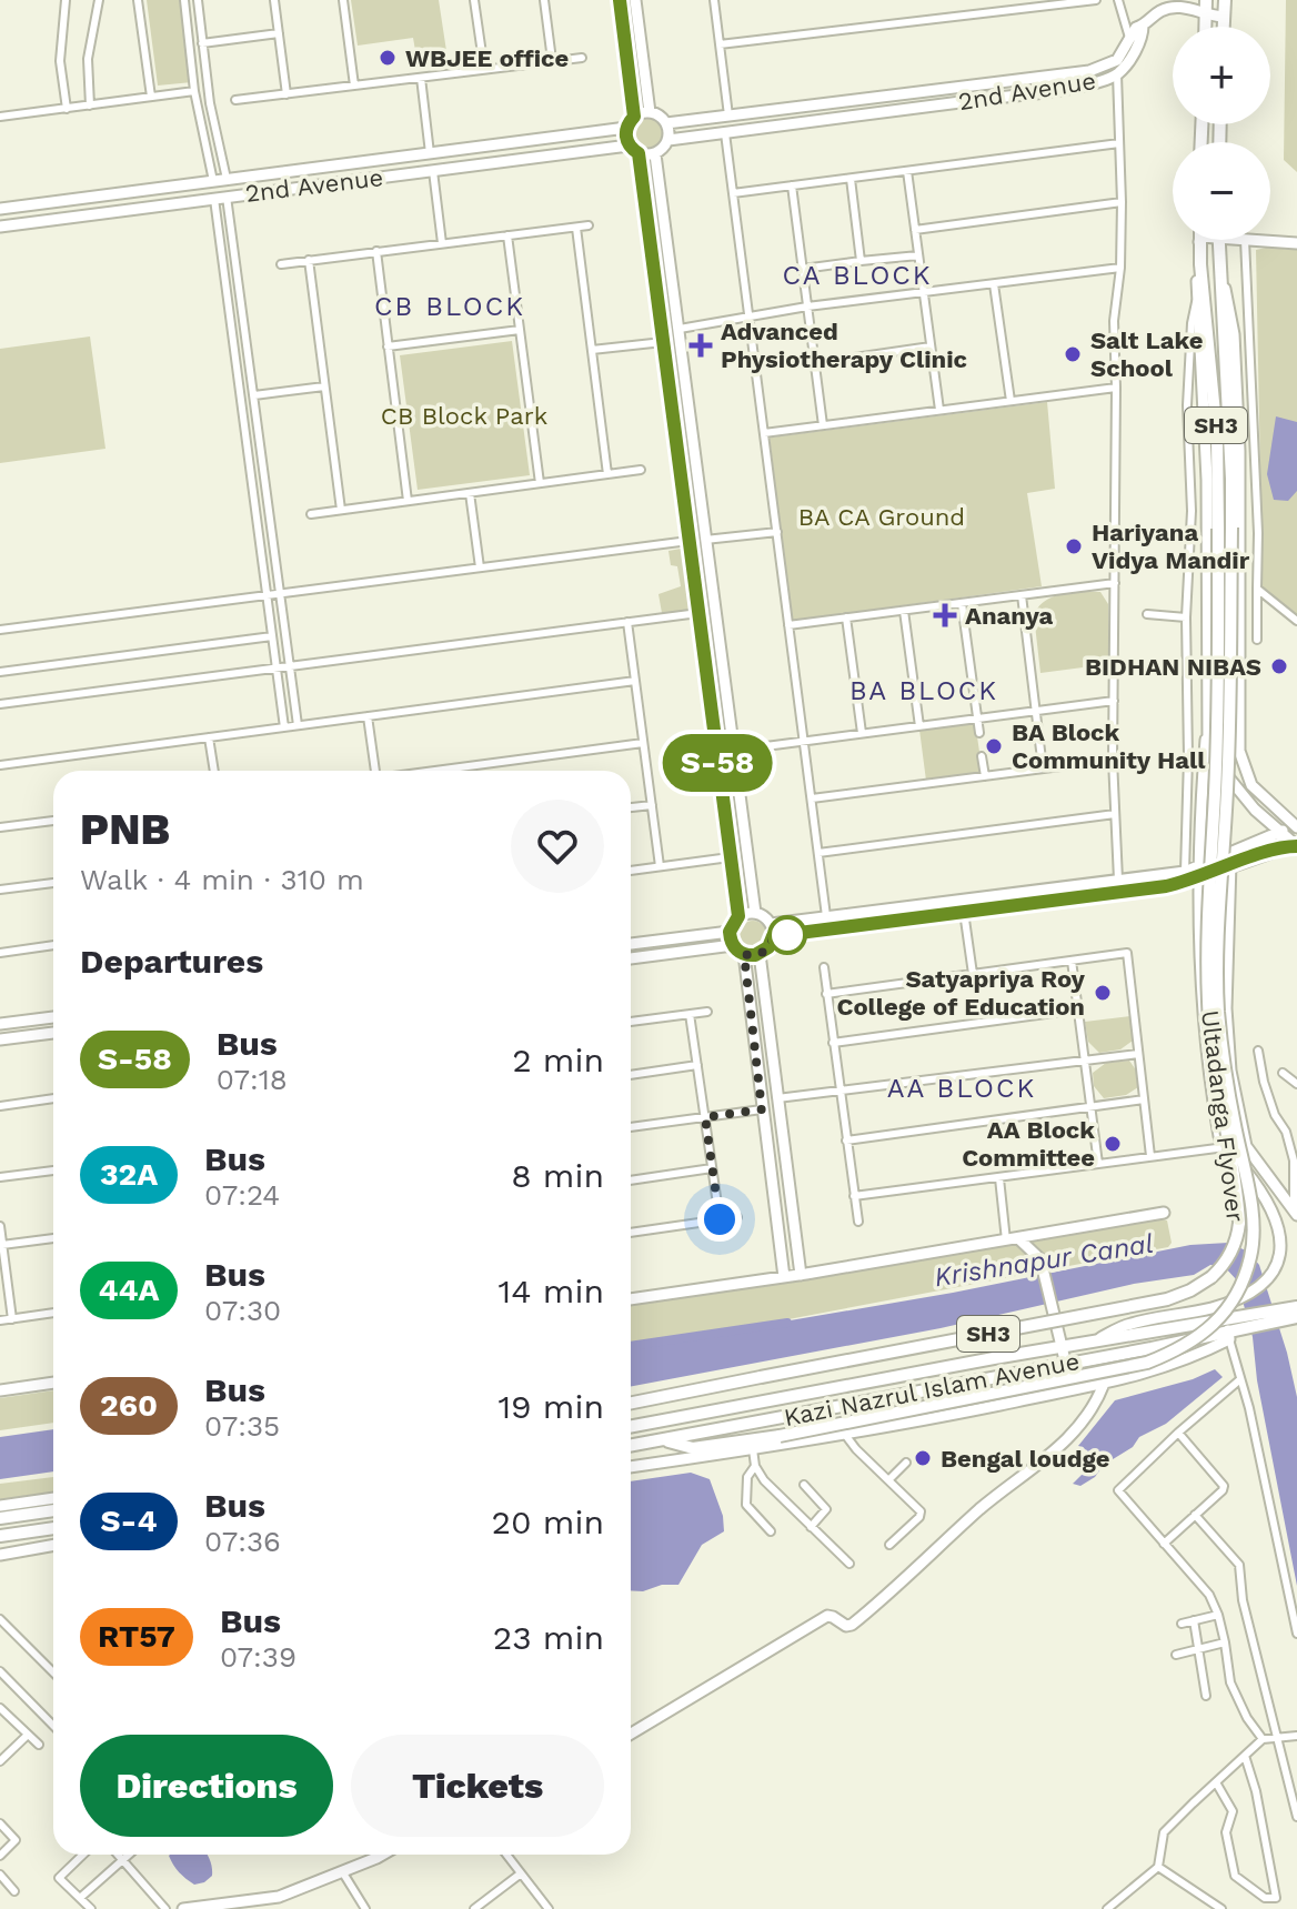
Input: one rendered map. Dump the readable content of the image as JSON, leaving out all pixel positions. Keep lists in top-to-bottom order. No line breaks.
{"streets":{"main road":["SH3","Ultadanga Flyover","Kazi Nazrul Islam Avenue"],"street":["2nd Avenue"]},"crossings":[["SH3","Ultadanga Flyover"],["Ultadanga Flyover","Kazi Nazrul Islam Avenue"]],"districts":["CA BLOCK","CB BLOCK","BA BLOCK","AA BLOCK"],"water":["Krishnapur Canal"],"parks":["CB Block Park","BA CA Ground"],"places":{"other":["WBJEE office","Salt Lake School","Hariyana Vidya Mandir","BIDHAN NIBAS","BA Block Community Hall","Satyapriya Roy College of Education","AA Block Committee","Bengal loudge"],"health":["Advanced Physiotherapy Clinic","Ananya"]},"lines":["bus line S-58"],"page":{"on_map":"S-58","map_buttons":["+","−"],"heading":[["PNB","Walk · 4 min · 310 m"],"Departures"],"list":[{"mark":"S-58","name":"Bus","note":"07:18","value":"2 min"},{"mark":"32A","name":"Bus","note":"07:24","value":"8 min"},{"mark":"44A","name":"Bus","note":"07:30","value":"14 min"},{"mark":"260","name":"Bus","note":"07:35","value":"19 min"},{"mark":"S-4","name":"Bus","note":"07:36","value":"20 min"},{"mark":"RT57","name":"Bus","note":"07:39","value":"23 min"}],"buttons":["Directions","Tickets"]}}
